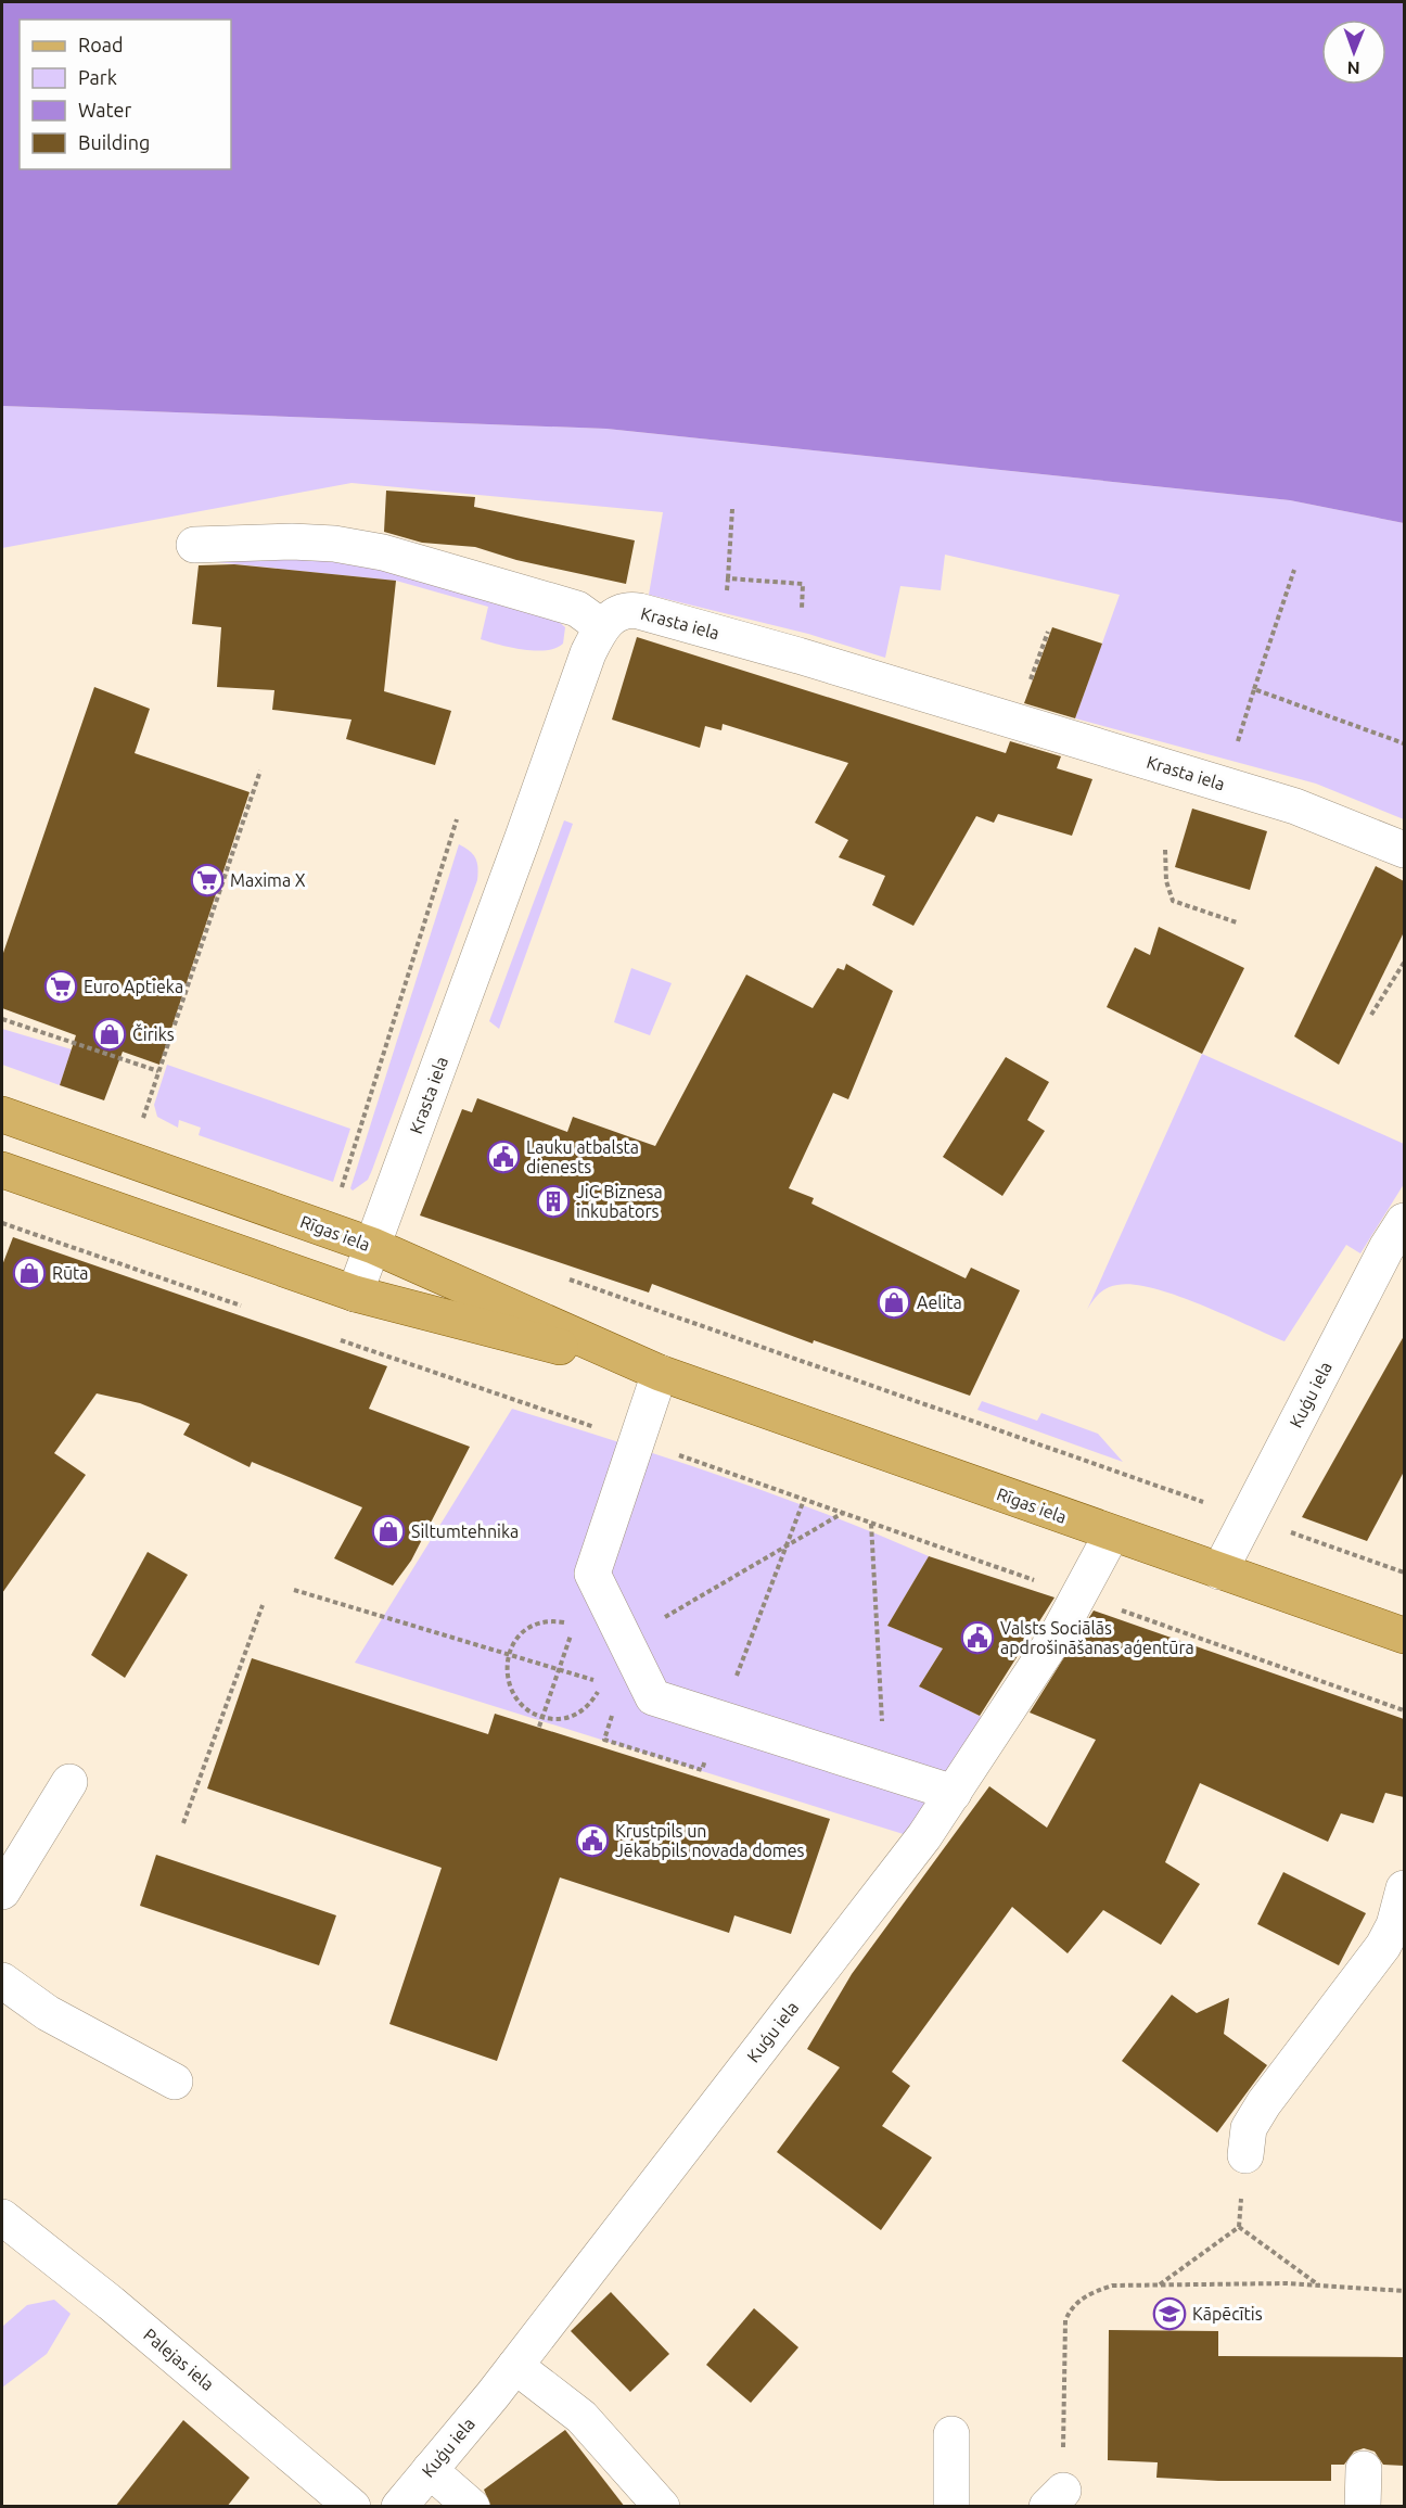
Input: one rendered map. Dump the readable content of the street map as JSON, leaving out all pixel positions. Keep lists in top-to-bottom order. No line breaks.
{"streets":{"main road":["Rīgas iela"],"street":["Krasta iela","Kuģu iela","Palejas iela"]},"crossings":[["Krasta iela","Rīgas iela"],["Rīgas iela","Kuģu iela"]],"places":{"supermarket":["Maxima X","Euro Aptieka"],"shop":["Čiriks","Rūta","Aelita","Siltumtehnika"],"public building":["Lauku atbalsta dienests","Valsts Sociālās apdrošināšanas aģentūra","Krustpils un Jēkabpils novada domes"],"building":["JiC Biznesa inkubators"],"school or university":["Kāpēcītis"]},"legend":["Road","Park","Water","Building"],"north":"bottom"}
